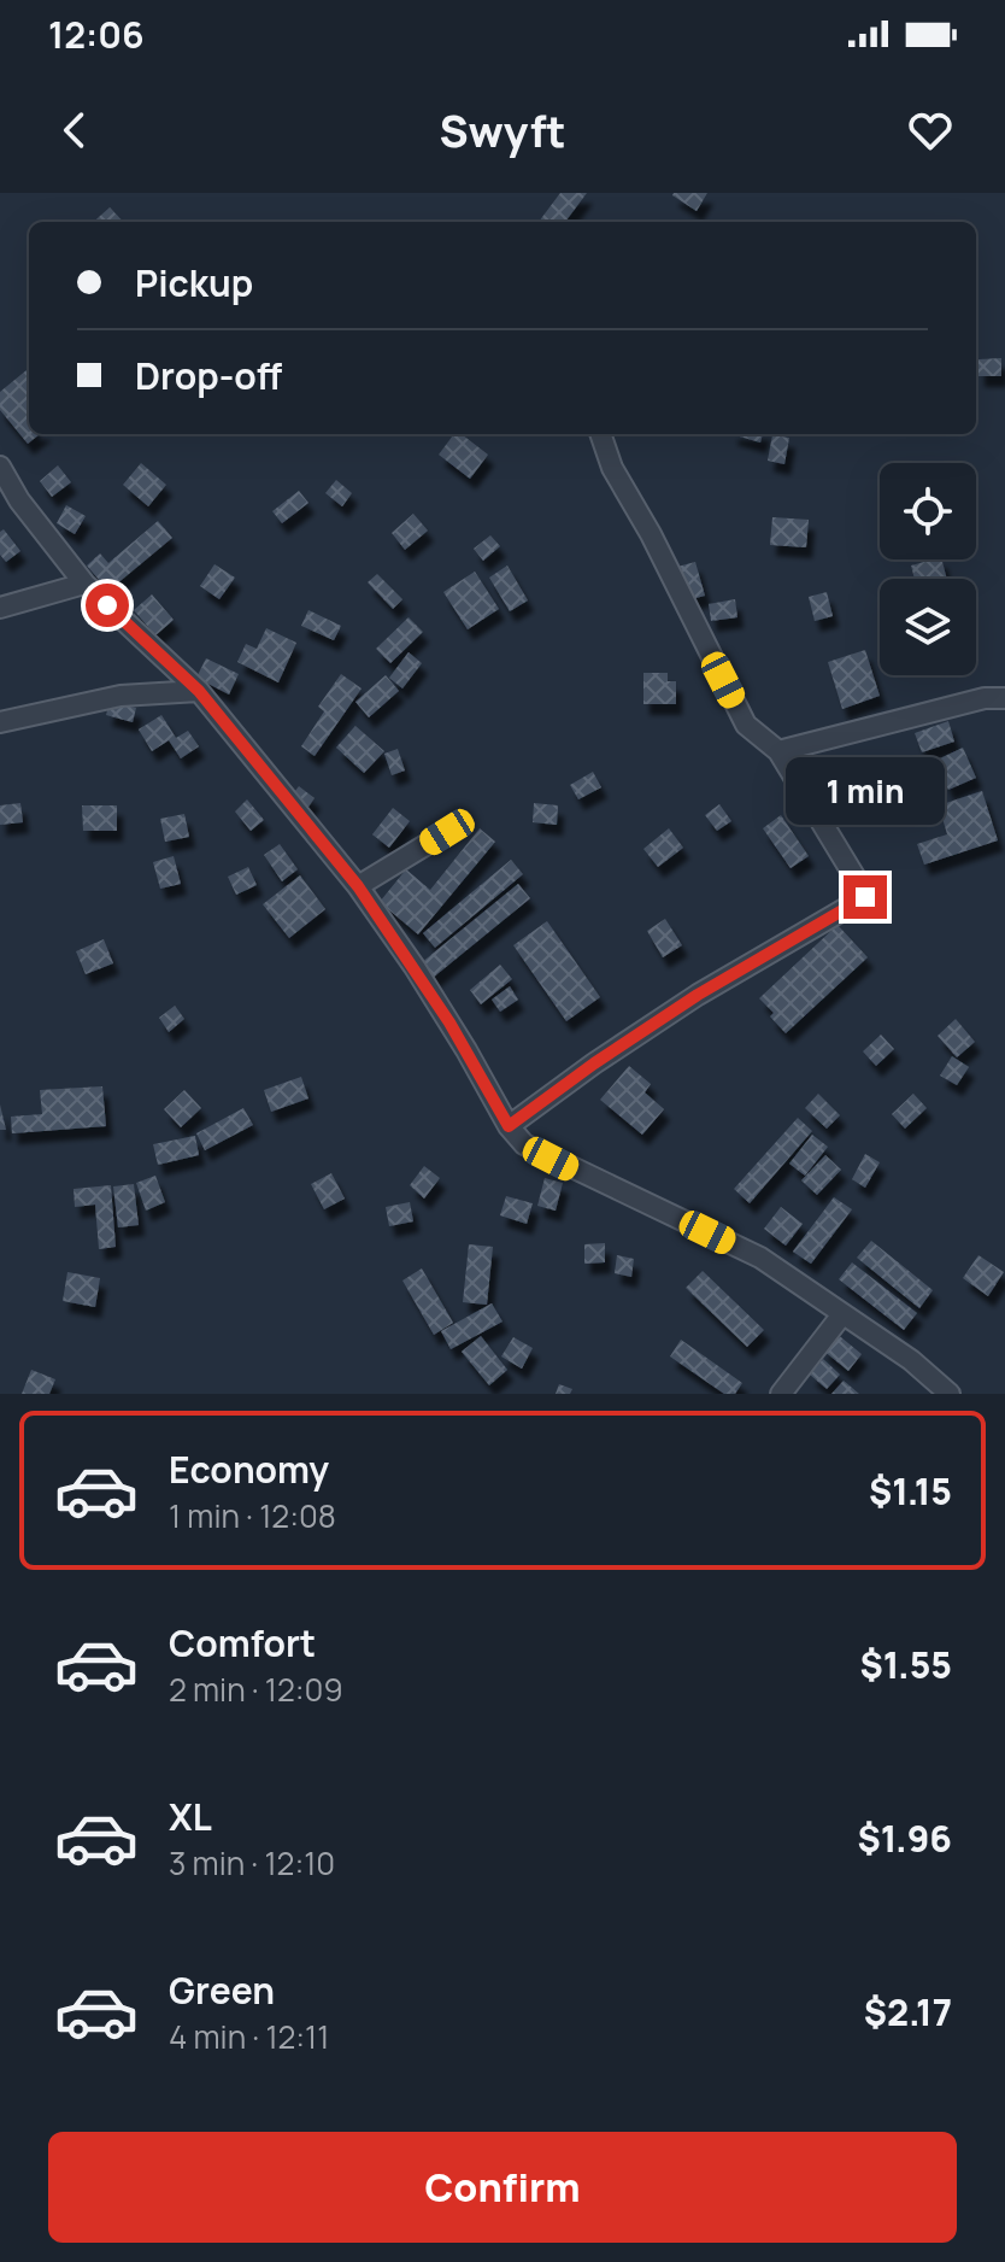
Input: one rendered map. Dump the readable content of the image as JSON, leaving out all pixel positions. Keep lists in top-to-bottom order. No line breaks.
{"page":{"status":"12:06","header":"Swyft","banner":["Pickup","Drop-off"],"bubble":"1 min","list":[{"name":"Economy","note":"1 min · 12:08","value":"$1.15"},{"name":"Comfort","note":"2 min · 12:09","value":"$1.55"},{"name":"XL","note":"3 min · 12:10","value":"$1.96"},{"name":"Green","note":"4 min · 12:11","value":"$2.17"}],"buttons":"Confirm"}}
